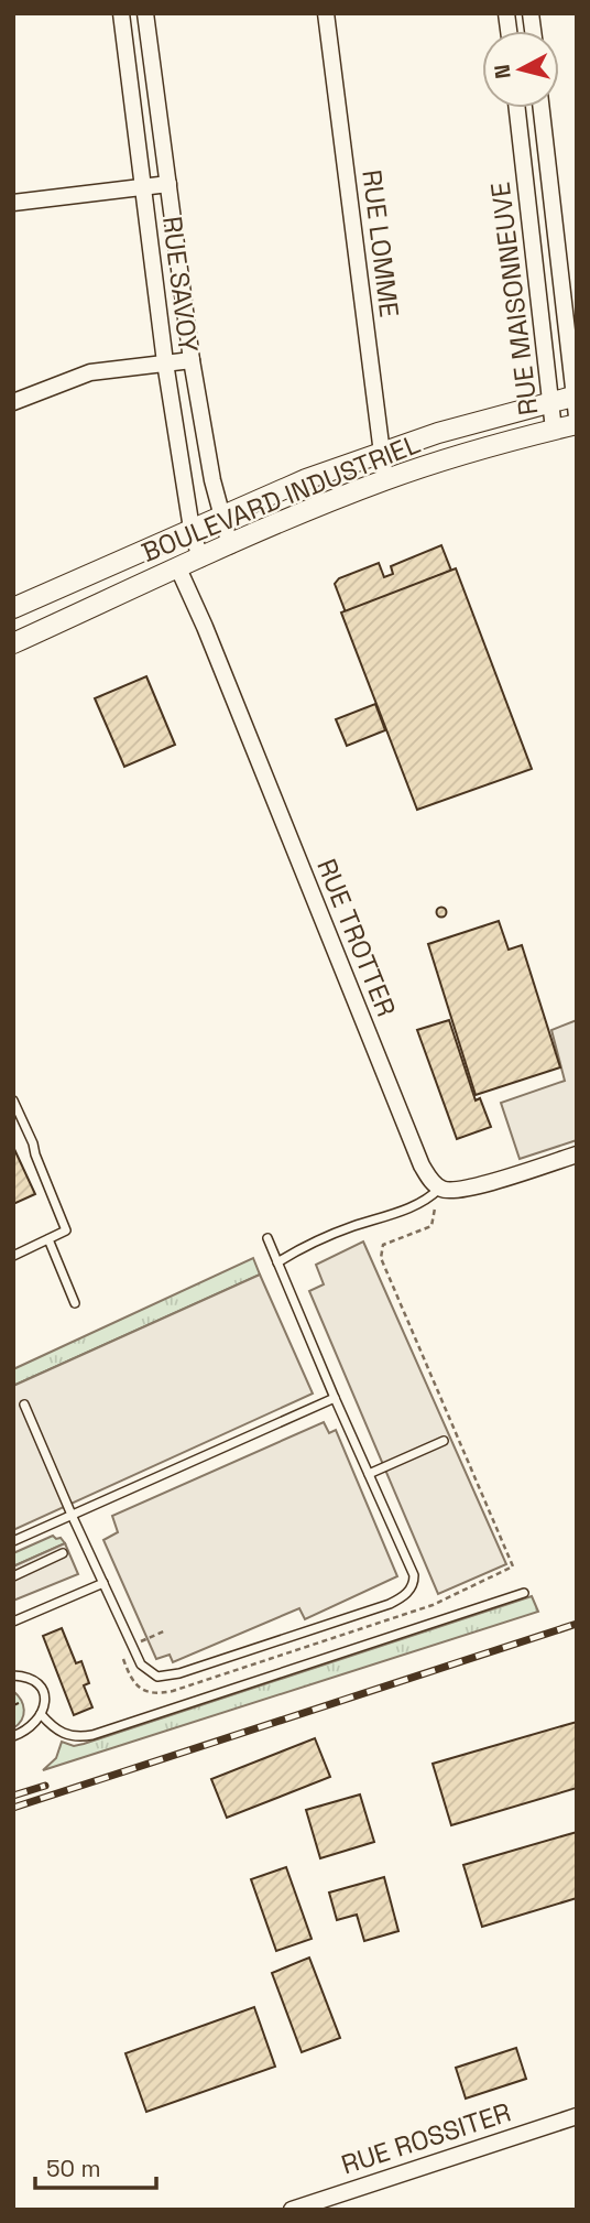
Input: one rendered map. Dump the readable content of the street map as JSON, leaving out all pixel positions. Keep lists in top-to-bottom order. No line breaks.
{"streets":{"street":["RUE LOMME","RUE SAVOY","RUE MAISONNEUVE","BOULEVARD INDUSTRIEL","RUE TROTTER","RUE ROSSITER"]},"crossings":[["RUE LOMME","BOULEVARD INDUSTRIEL"],["RUE SAVOY","BOULEVARD INDUSTRIEL"],["RUE MAISONNEUVE","BOULEVARD INDUSTRIEL"],["BOULEVARD INDUSTRIEL","RUE TROTTER"]],"scale_bar":"50 m","north":"left"}
